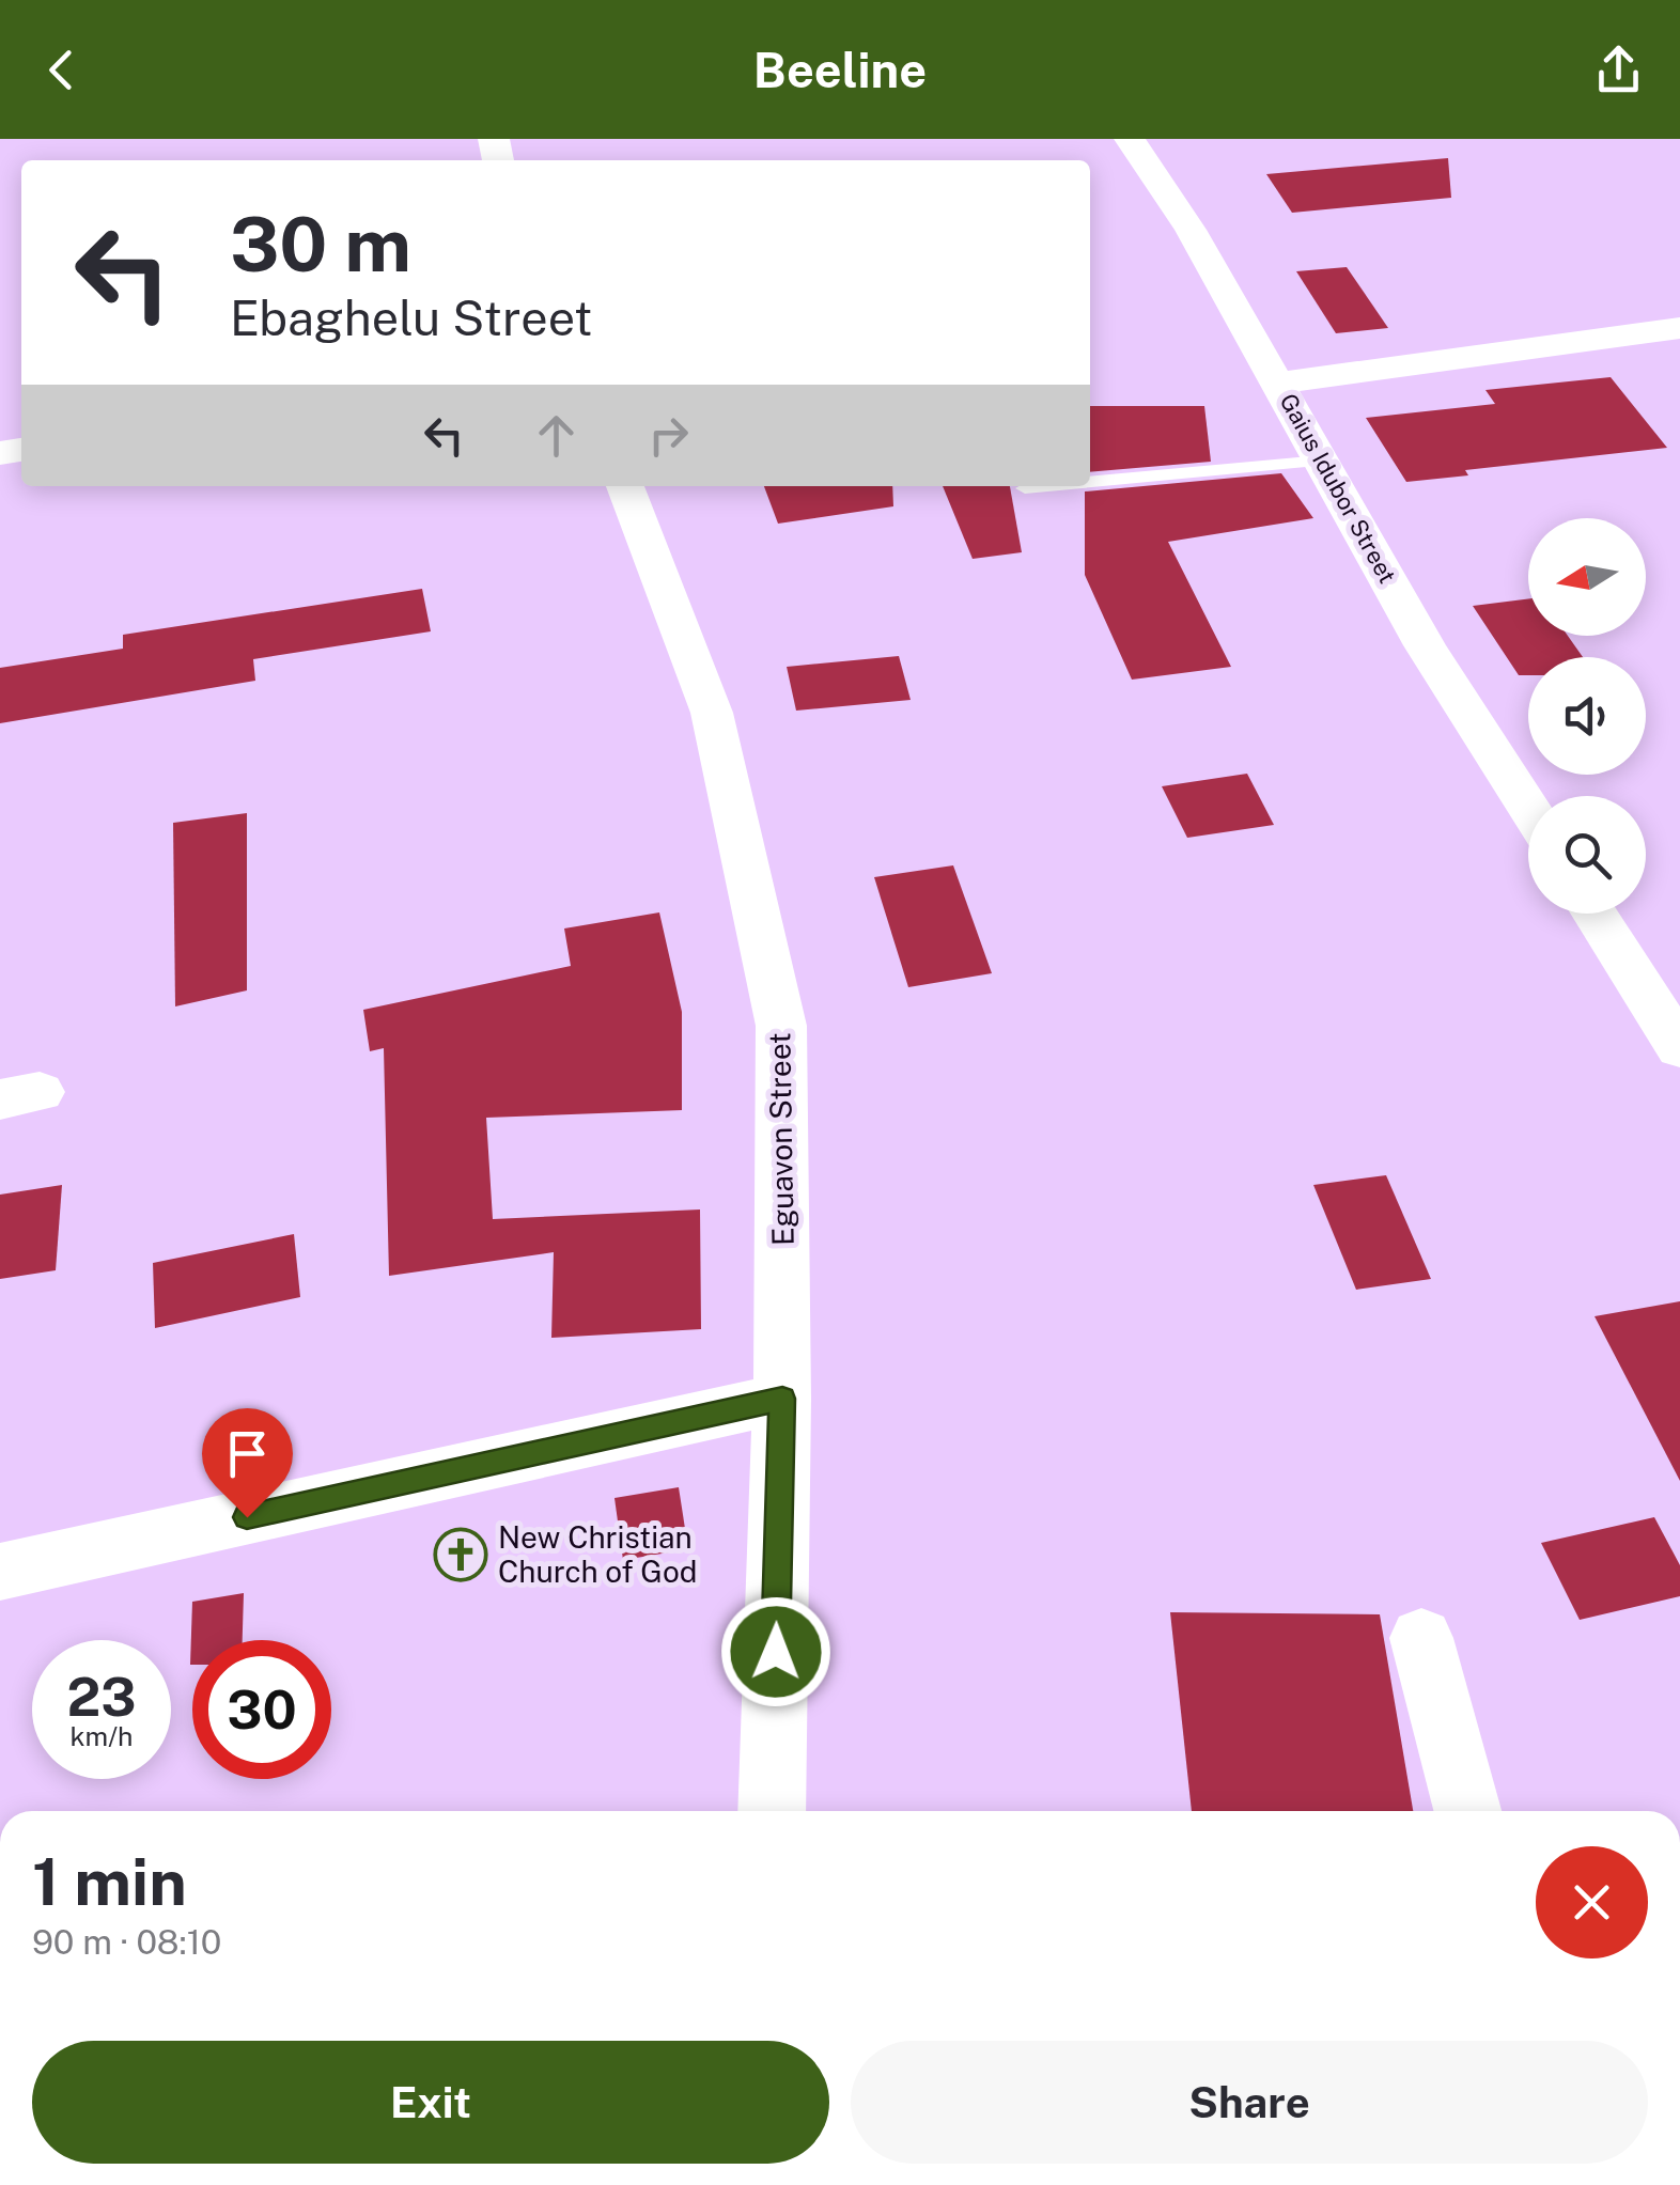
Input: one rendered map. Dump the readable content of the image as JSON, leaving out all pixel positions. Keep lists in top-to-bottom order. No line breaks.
{"streets":{"street":["Gaius Idubor Street","Eguavon Street"]},"places":{"church":["New Christian Church of God"]},"north":"left","page":{"header":"Beeline","turn":["30 m","Ebaghelu Street"],"speed":"23 km/h","limit":"30","heading":["1 min","90 m · 08:10"],"buttons":["Exit","Share"]}}
